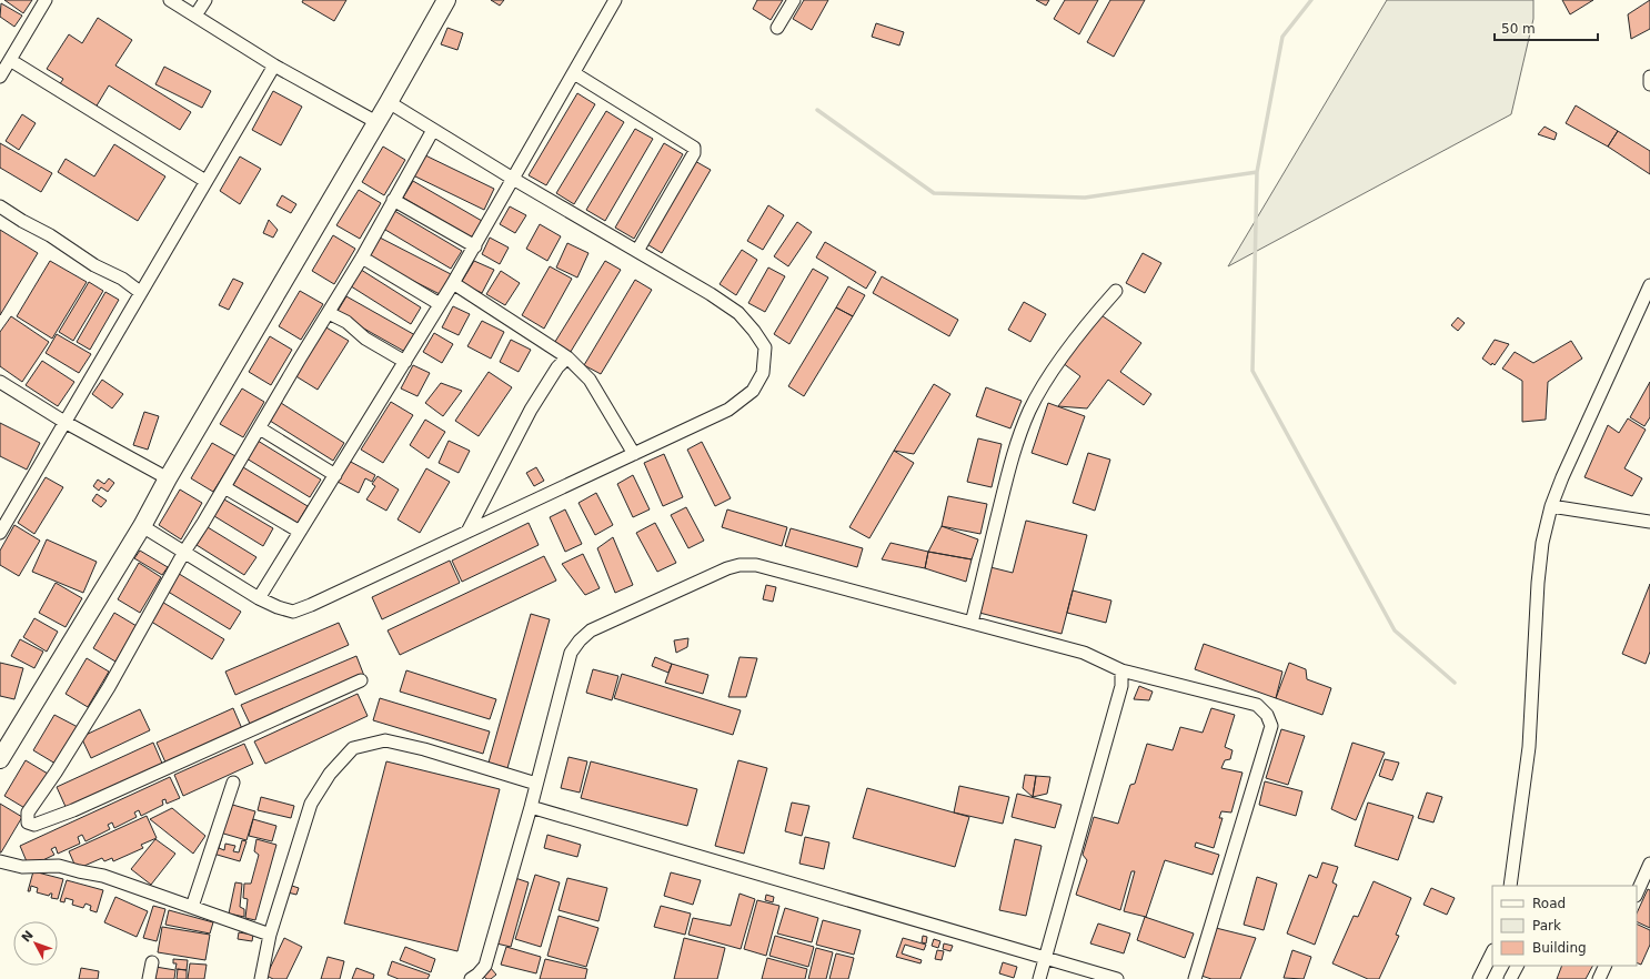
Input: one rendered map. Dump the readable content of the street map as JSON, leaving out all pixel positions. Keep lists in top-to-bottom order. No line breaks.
{"legend":["Road","Park","Building"],"scale_bar":"50 m","north":"top left"}
